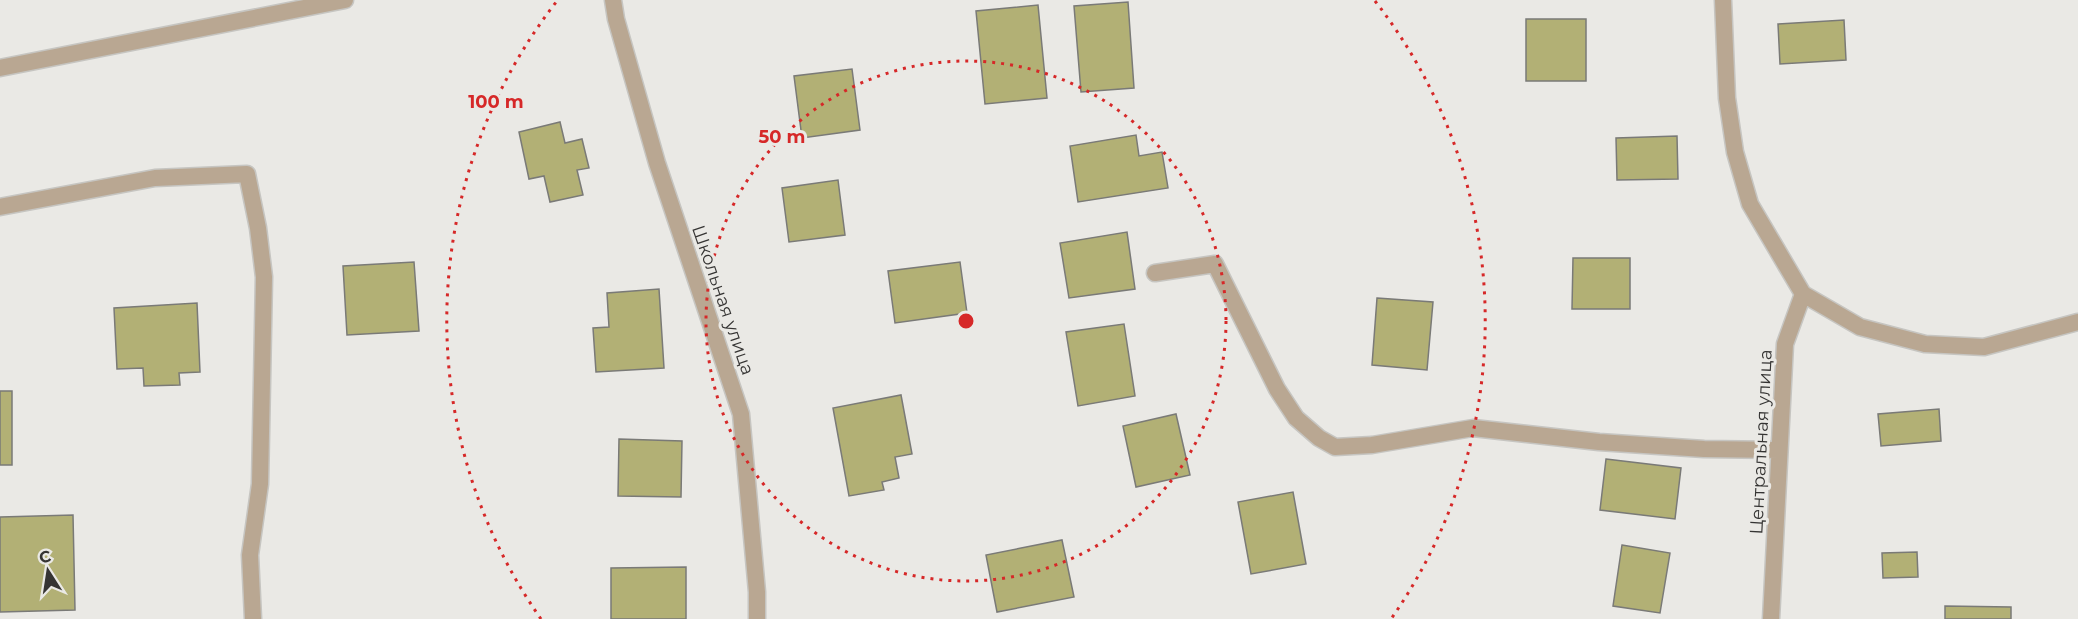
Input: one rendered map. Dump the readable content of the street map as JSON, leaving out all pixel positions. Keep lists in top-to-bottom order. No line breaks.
{"streets":{"street":["Школьная улица","Центральная улица"]},"north":"top","rings":["100 m","50 m"]}
